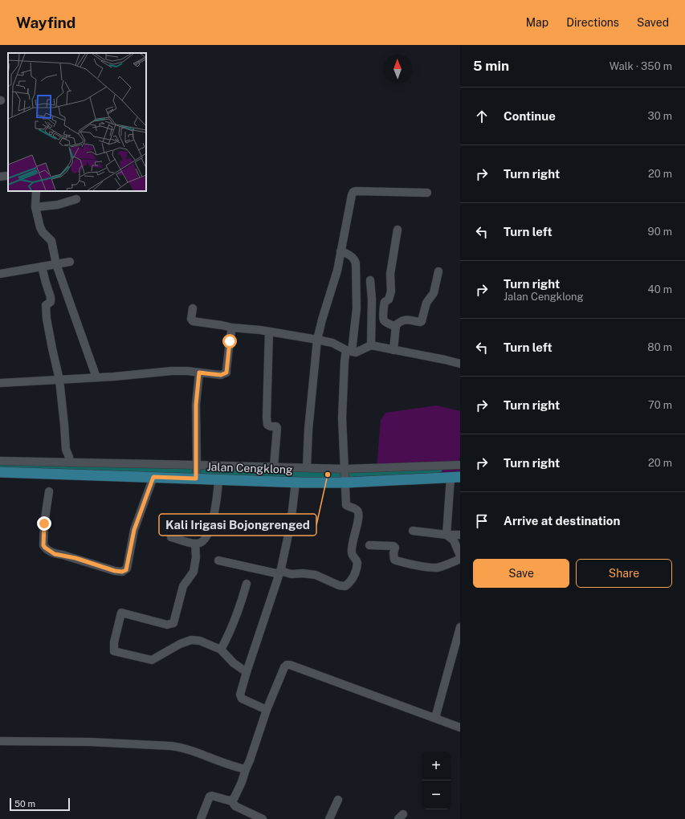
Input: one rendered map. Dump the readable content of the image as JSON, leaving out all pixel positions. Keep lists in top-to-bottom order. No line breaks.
{"streets":{"main road":["Jalan Cengklong"]},"places":["Kali Irigasi Bojongrenged"],"scale_bar":"50 m","north":"top","page":{"header":"Wayfind","nav":["Map","Directions","Saved"],"heading":["5 min","Walk · 350 m"],"list":[["Continue","30 m"],["Turn right","20 m"],["Turn left","90 m"],["Turn right","Jalan Cengklong","40 m"],["Turn left","80 m"],["Turn right","70 m"],["Turn right","20 m"],"Arrive at destination"],"buttons":["Save","Share"],"map_buttons":["+","−"],"scale":"50 m"}}
